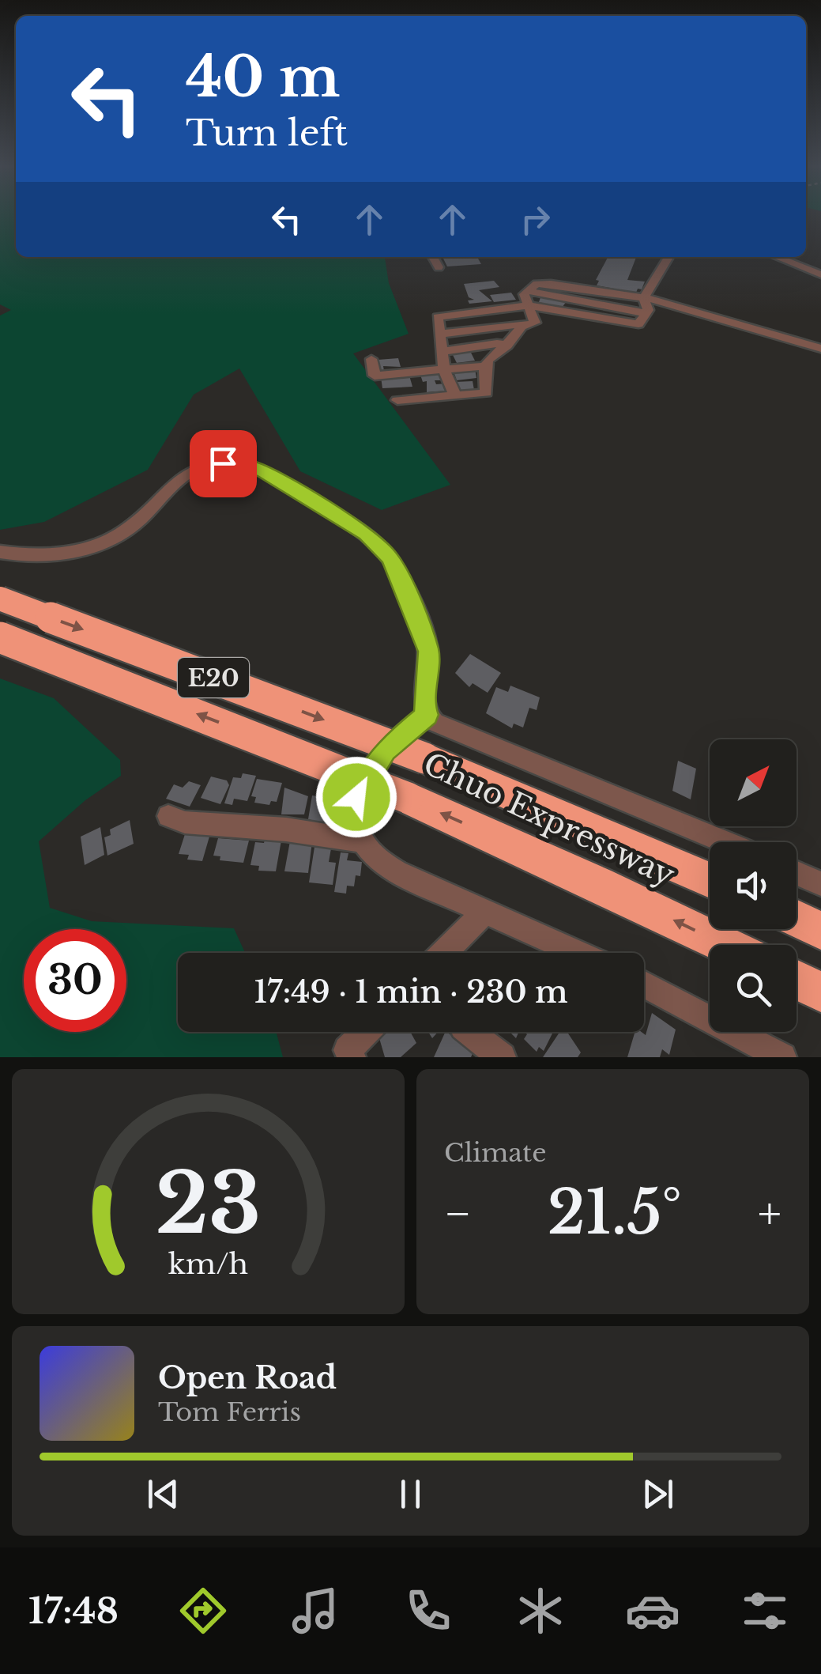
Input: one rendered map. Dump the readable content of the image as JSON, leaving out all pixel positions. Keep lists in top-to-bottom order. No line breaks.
{"streets":{"highway":["E20","Chuo Expressway"]},"north":"top right","page":{"turn":["40 m","Turn left"],"limit":"30","trip":"17:49 · 1 min · 230 m","tile":"Climate","heat":["−","21.5°","+"],"song":["Open Road","Tom Ferris"],"tabs":"17:48","gauge":["23","km/h"]}}
